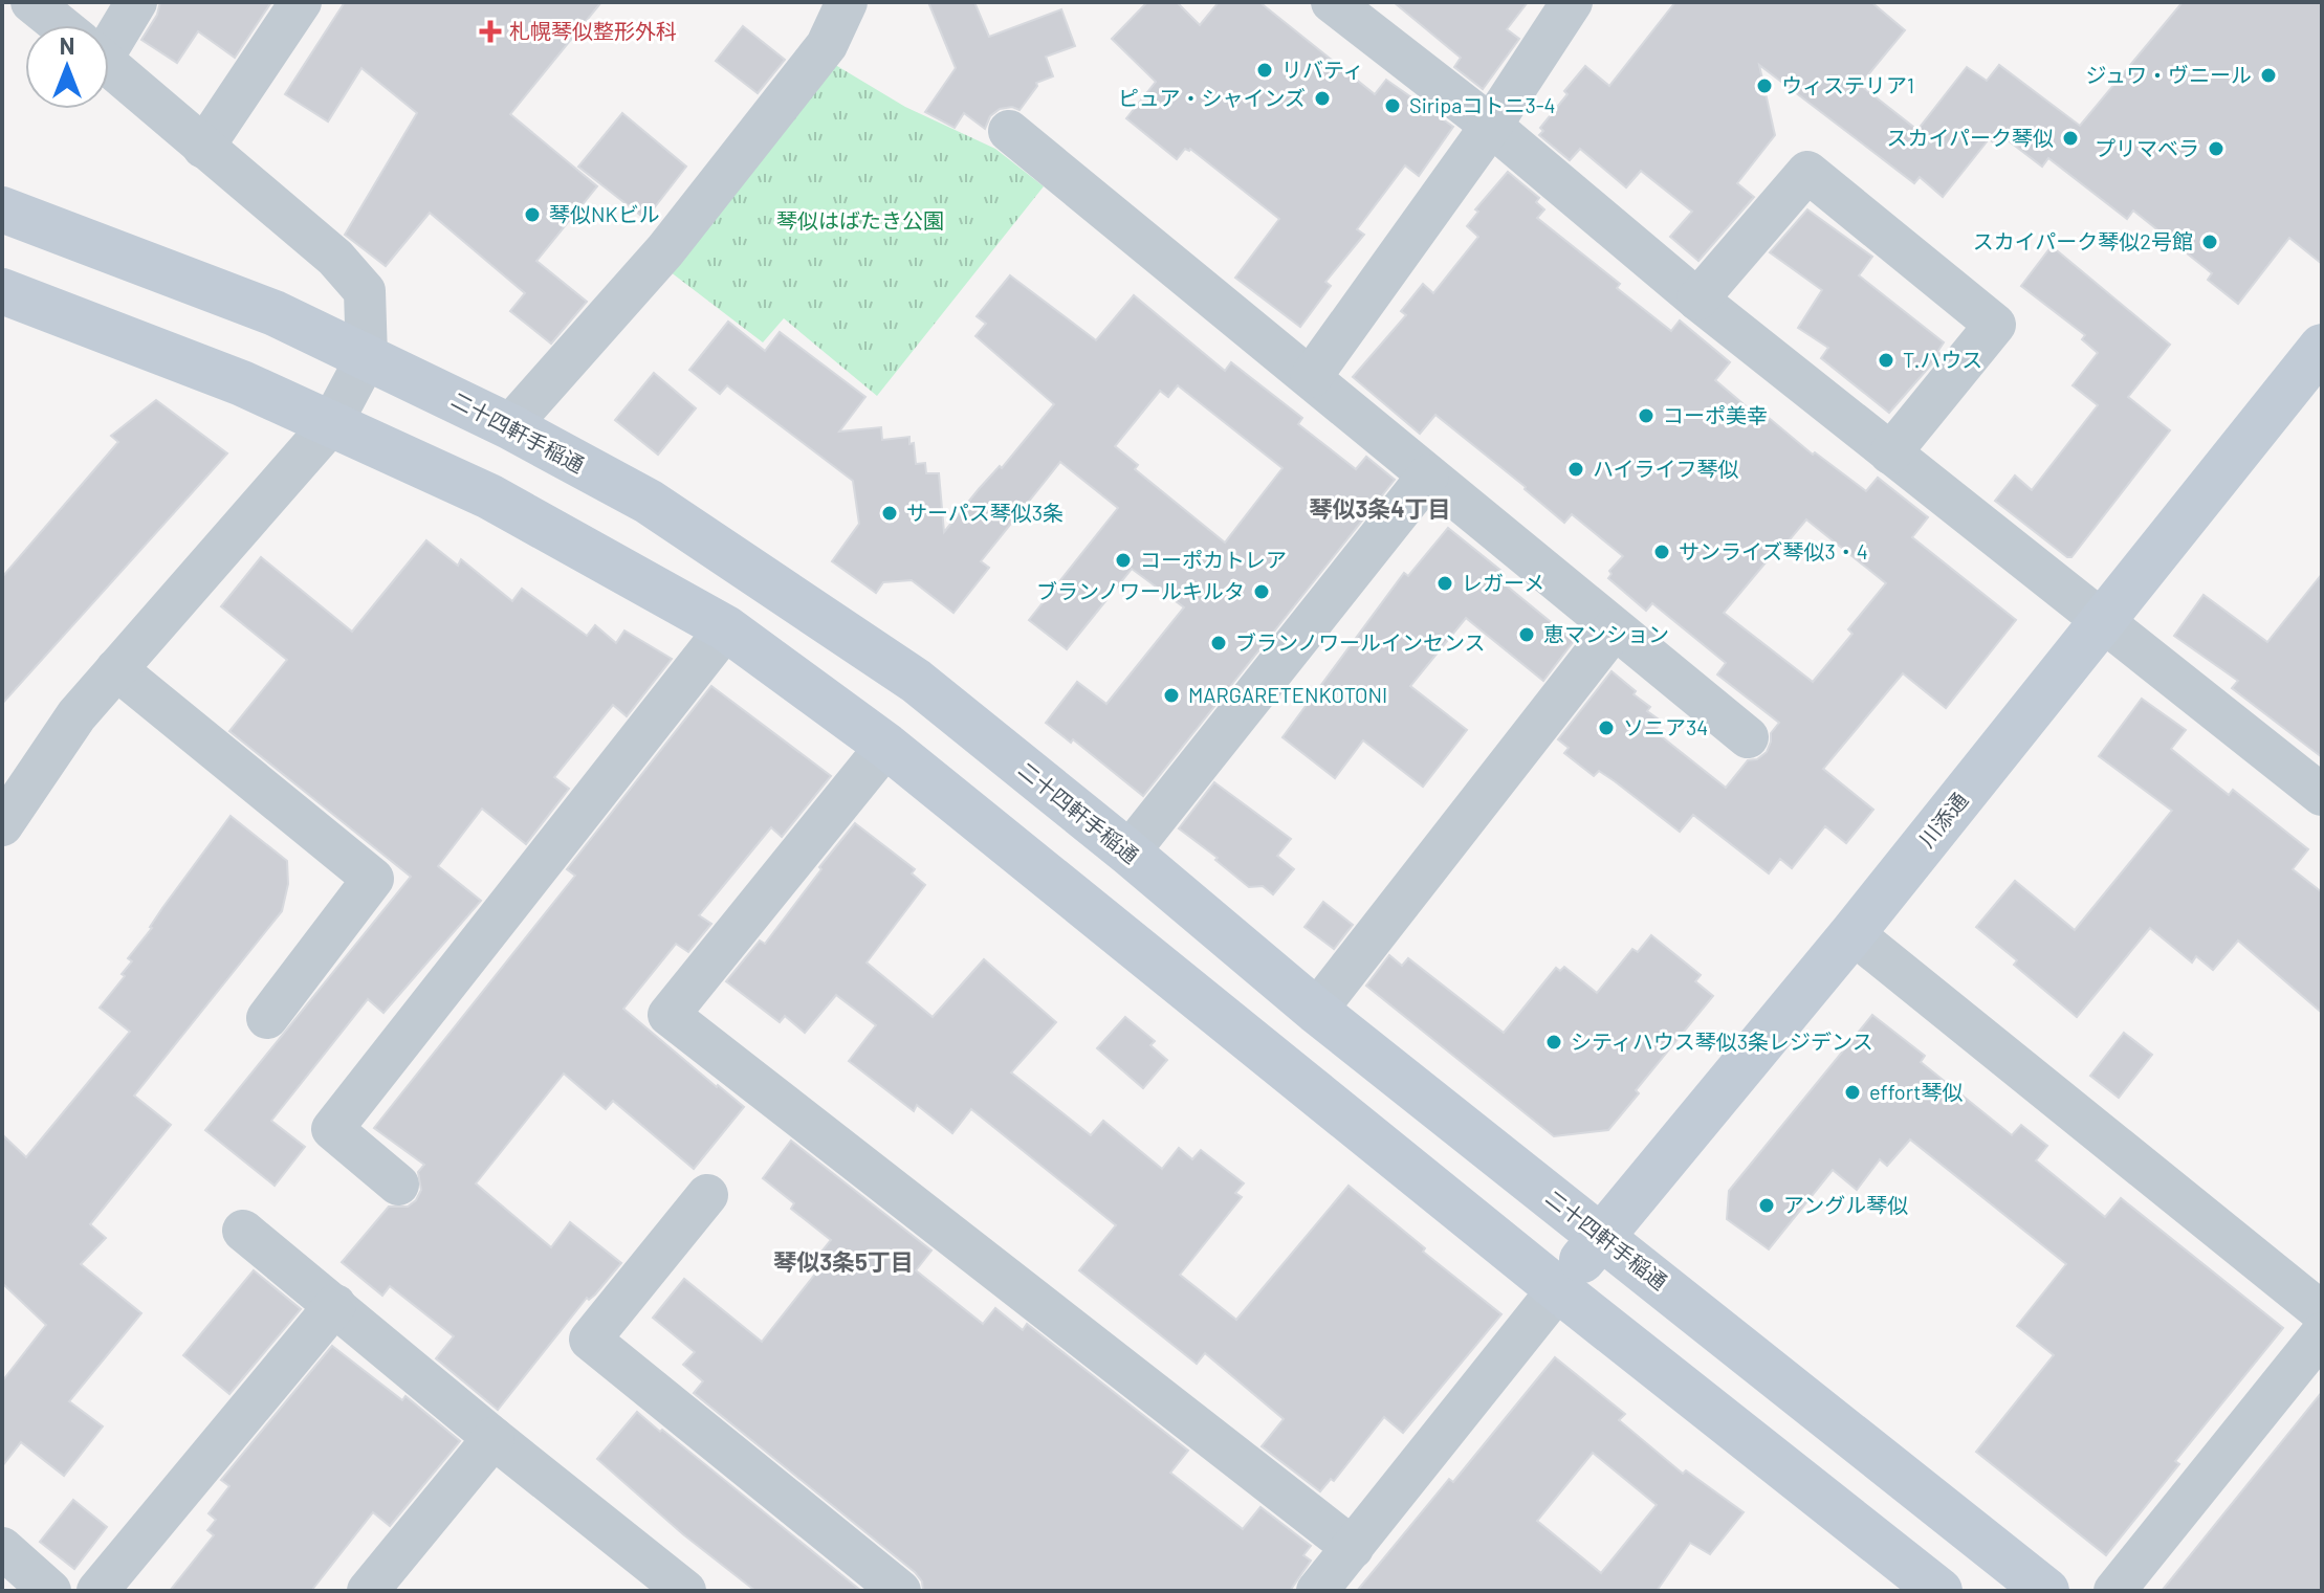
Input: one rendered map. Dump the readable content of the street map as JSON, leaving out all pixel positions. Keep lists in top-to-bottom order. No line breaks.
{"streets":{"street":["二十四軒手稲通","川添通"]},"crossings":[["二十四軒手稲通","川添通"]],"districts":["琴似3条4丁目","琴似3条5丁目"],"parks":["琴似はばたき公園"],"places":{"health":["札幌琴似整形外科"],"other":["リバティ","ジュワ・ヴニール","ウィステリア1","ピュア・シャインズ","Siripaコトニ3-4","スカイパーク琴似","プリマベラ","琴似NKビル","スカイパーク琴似2号館","T.ハウス","コーポ美幸","ハイライフ琴似","サーパス琴似3条","サンライズ琴似3・4","コーポカトレア","レガーメ","ブランノワールキルタ","恵マンション","ブランノワールインセンス","MARGARETENKOTONI","ソニア34","シティハウス琴似3条レジデンス","effort琴似","アングル琴似"]},"north":"top"}
